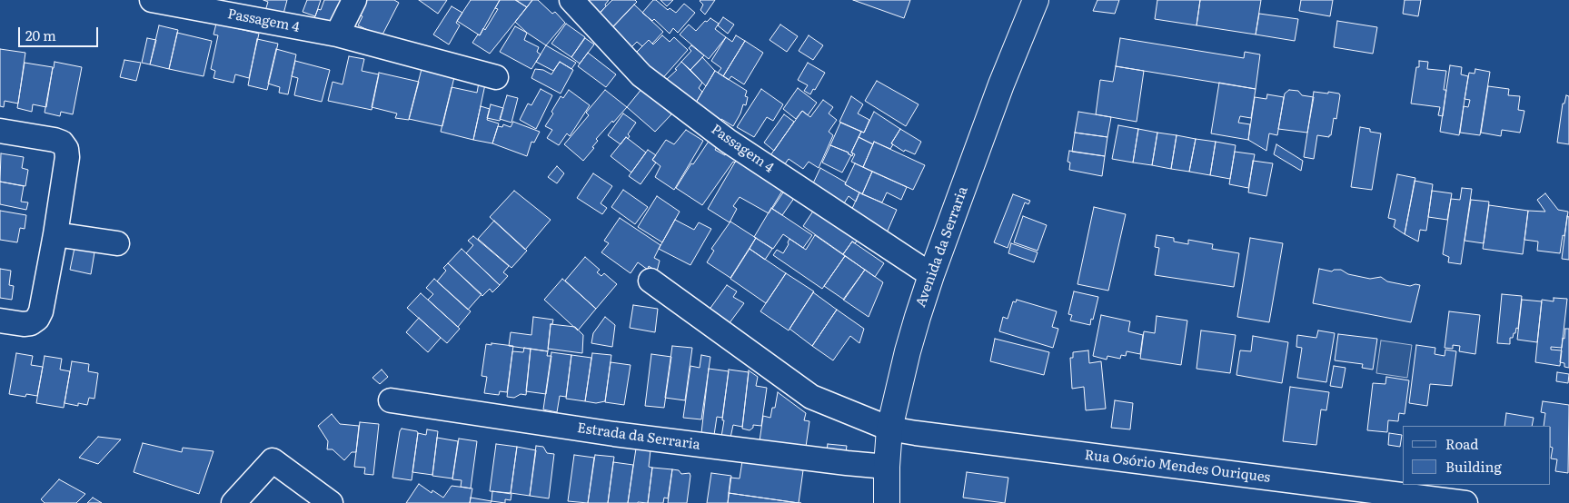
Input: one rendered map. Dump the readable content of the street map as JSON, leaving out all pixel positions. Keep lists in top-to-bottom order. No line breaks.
{"streets":{"main road":["Avenida da Serraria"],"street":["Passagem 4","Estrada da Serraria","Rua Osório Mendes Ouriques"]},"crossings":[["Passagem 4","Avenida da Serraria"],["Avenida da Serraria","Estrada da Serraria"],["Avenida da Serraria","Rua Osório Mendes Ouriques"]],"legend":["Road","Building"],"scale_bar":"20 m"}
